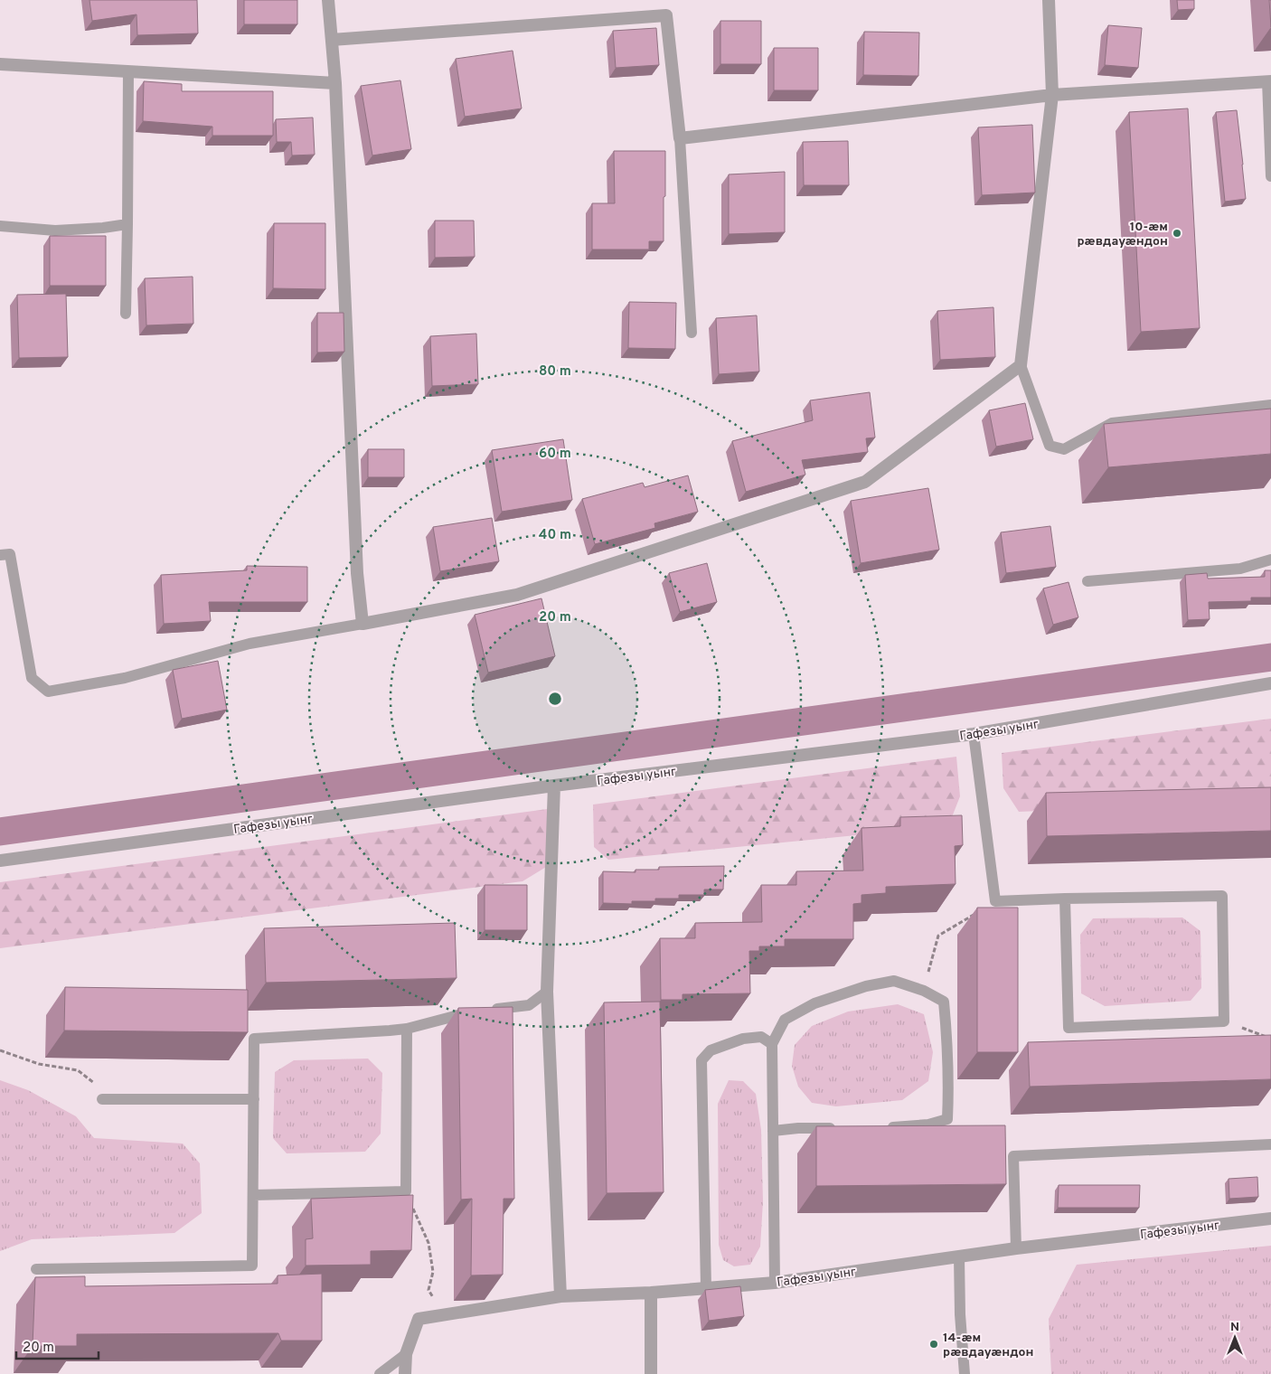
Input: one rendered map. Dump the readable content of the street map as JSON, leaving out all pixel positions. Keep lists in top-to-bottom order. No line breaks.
{"streets":{"street":["Гафезы уынг"]},"places":["10-æм рӕвдауӕндон","14-æм рӕвдауӕндон"],"scale_bar":"20 m","north":"top","rings":["80 m","60 m","40 m","20 m"]}
